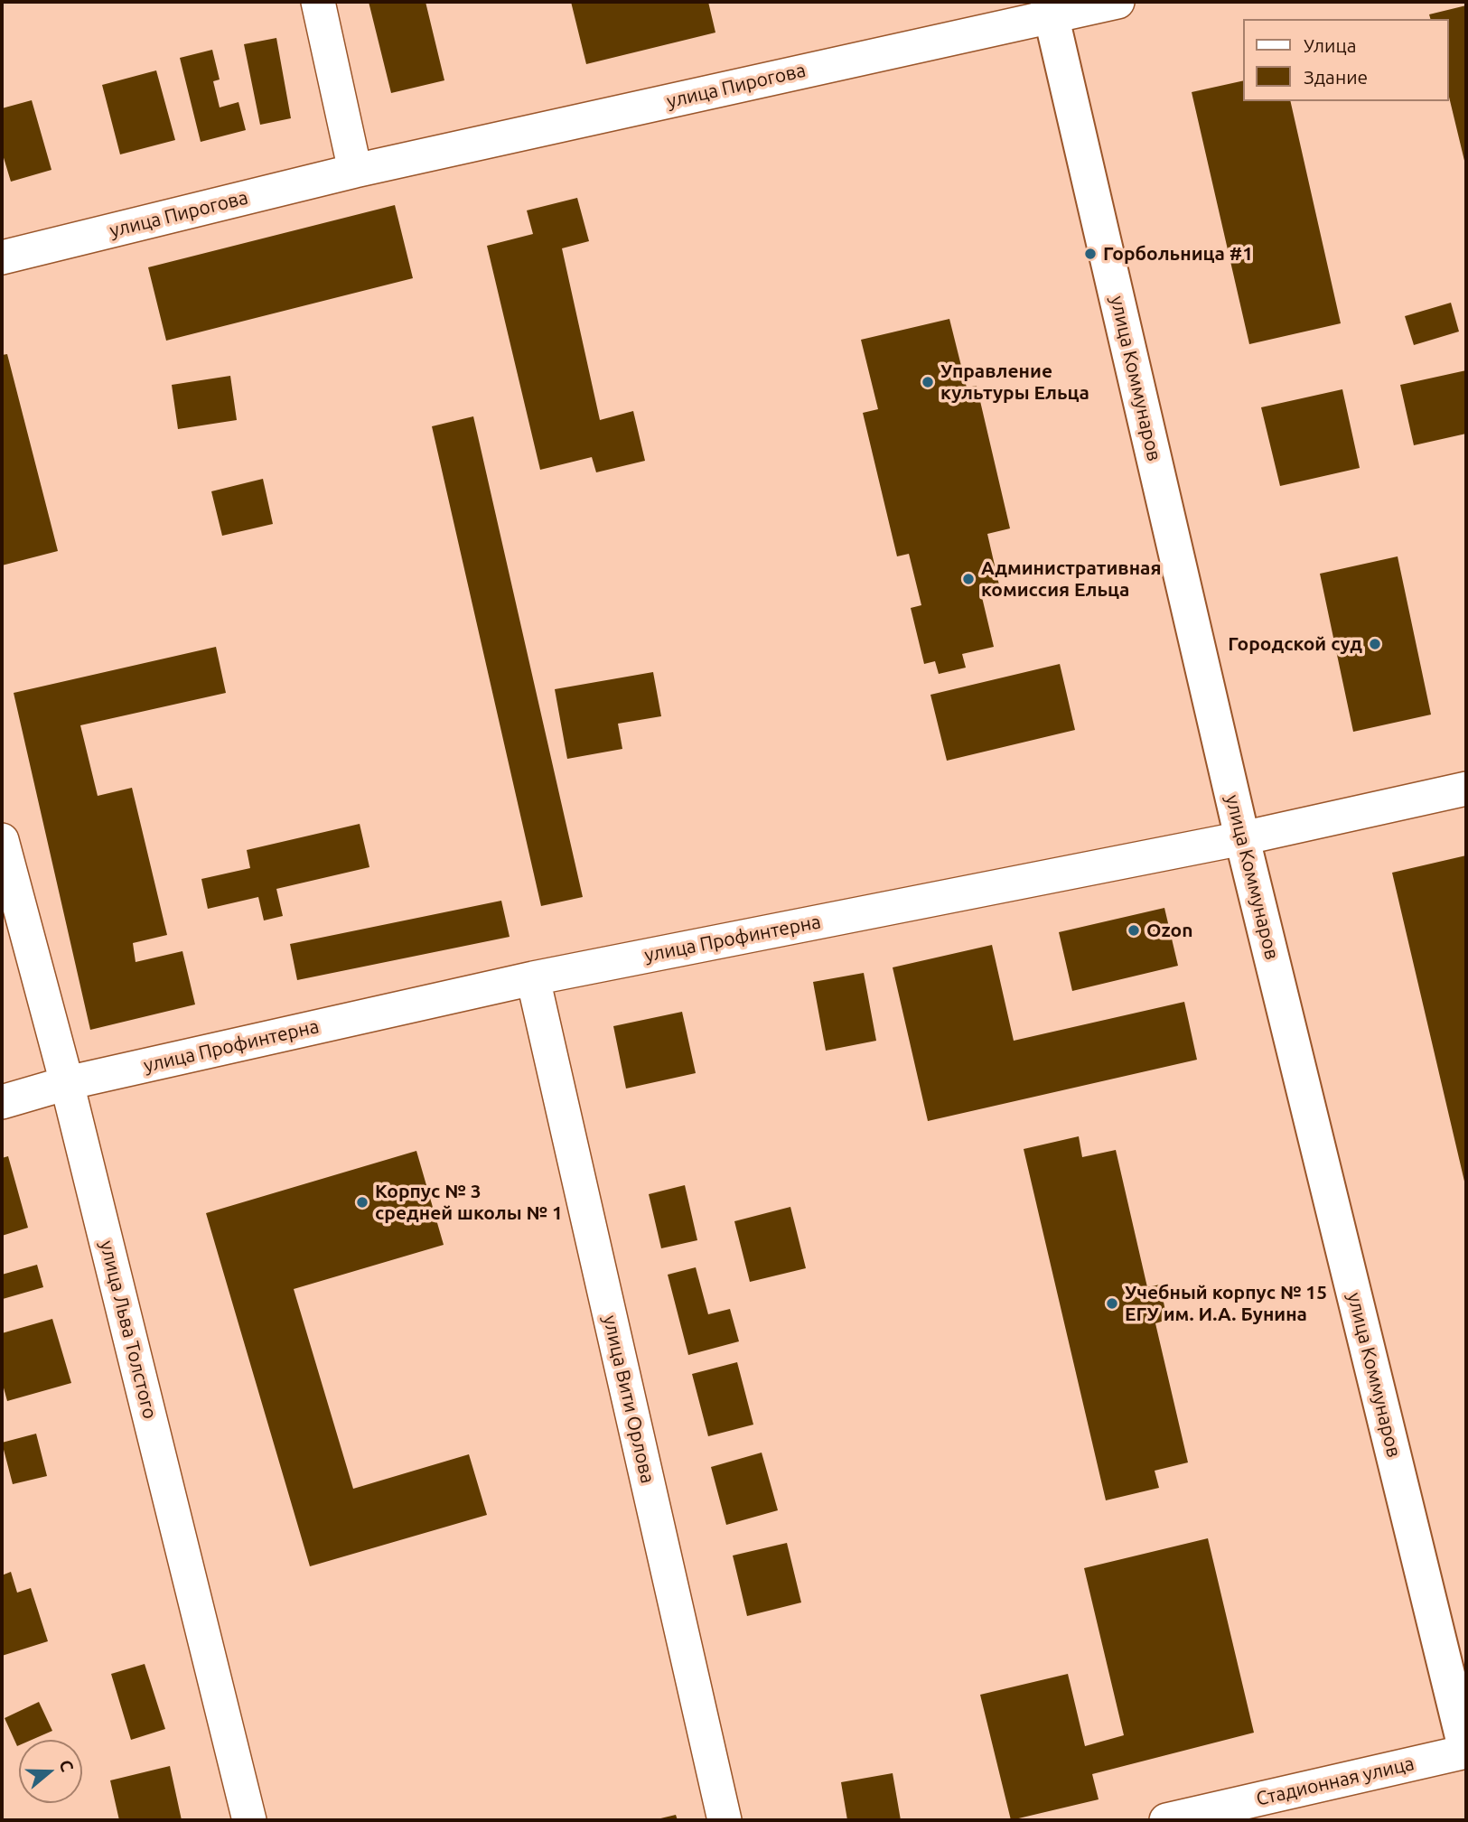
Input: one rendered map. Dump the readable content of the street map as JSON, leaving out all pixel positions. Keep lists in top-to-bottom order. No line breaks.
{"streets":{"main road":["улица Коммунаров"],"street":["улица Пирогова","улица Профинтерна","улица Льва Толстого","улица Вити Орлова","Стадионная улица"]},"crossings":[["улица Пирогова","улица Коммунаров"],["улица Коммунаров","улица Профинтерна"],["улица Коммунаров","Стадионная улица"],["улица Профинтерна","улица Льва Толстого"],["улица Профинтерна","улица Вити Орлова"]],"places":["Горбольница #1","Управление культуры Ельца","Административная комиссия Ельца","Городской суд","Ozon","Корпус № 3 средней школы № 1","Учебный корпус № 15 ЕГУ им. И.А. Бунина"],"legend":["Улица","Здание"],"north":"right"}
